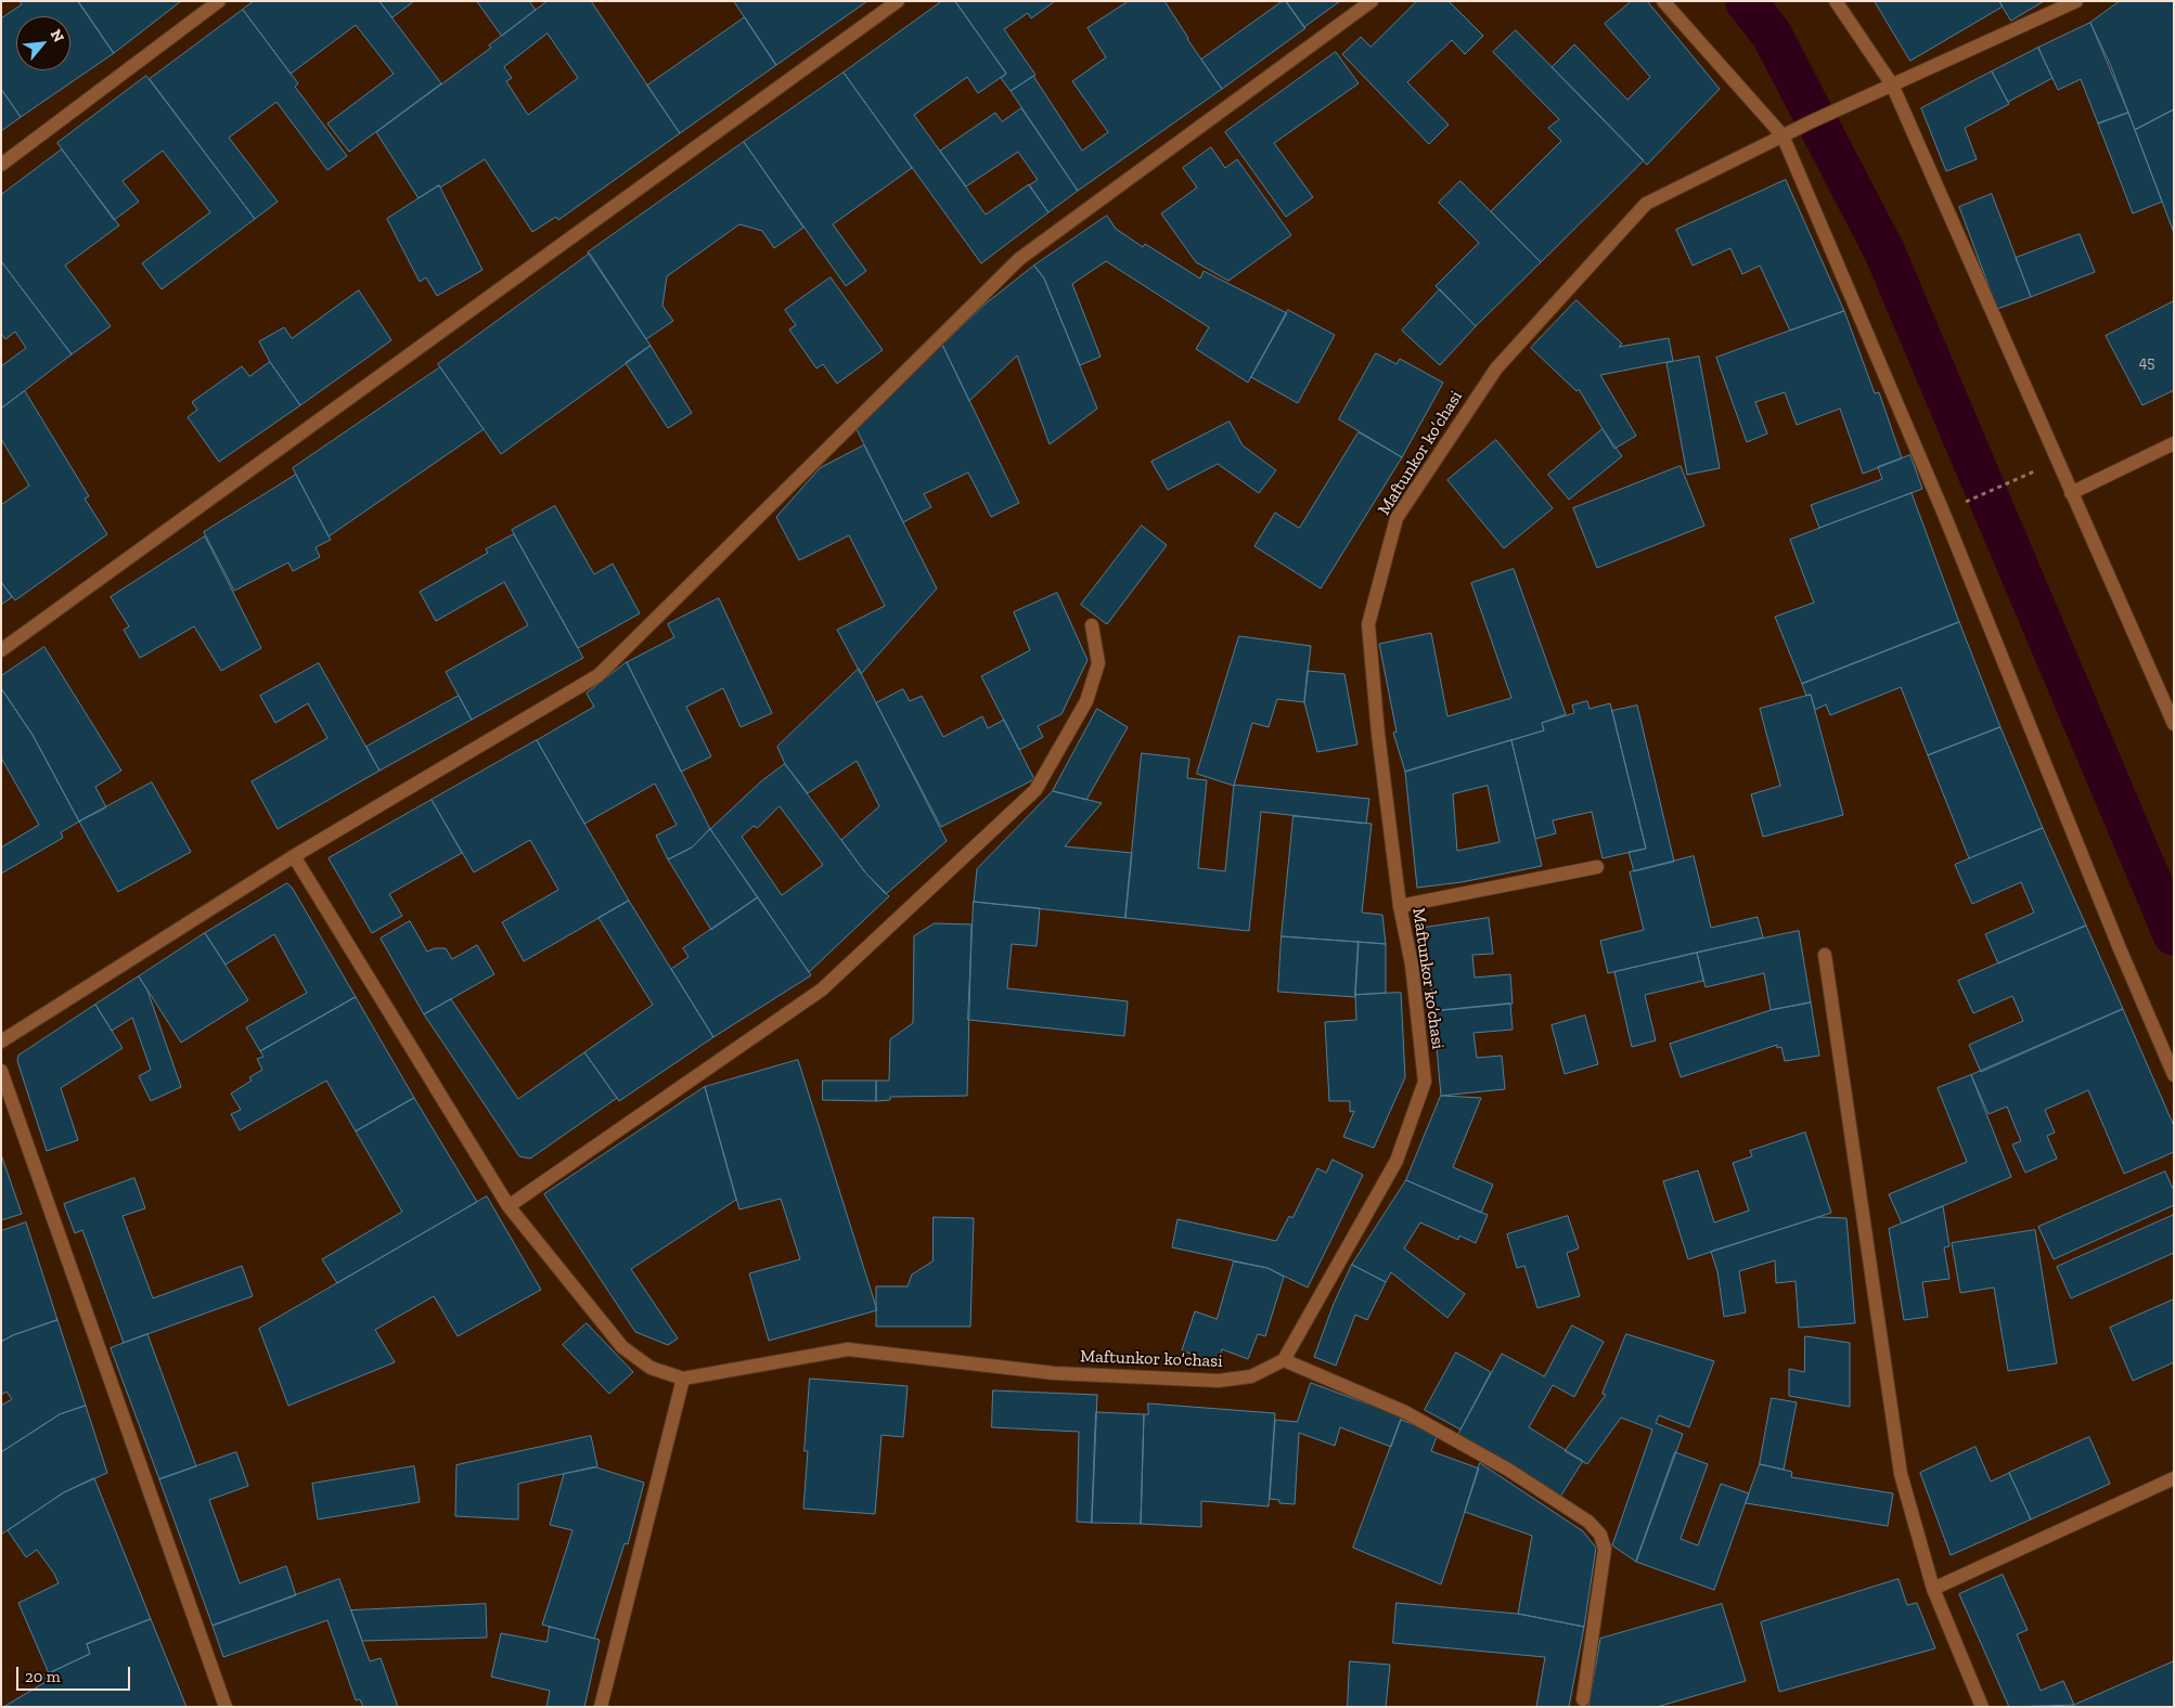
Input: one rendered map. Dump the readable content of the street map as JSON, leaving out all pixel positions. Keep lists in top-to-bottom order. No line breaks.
{"streets":{"street":["Maftunkor ko’chasi"]},"house_numbers":["45"],"scale_bar":"20 m","north":"top right"}
